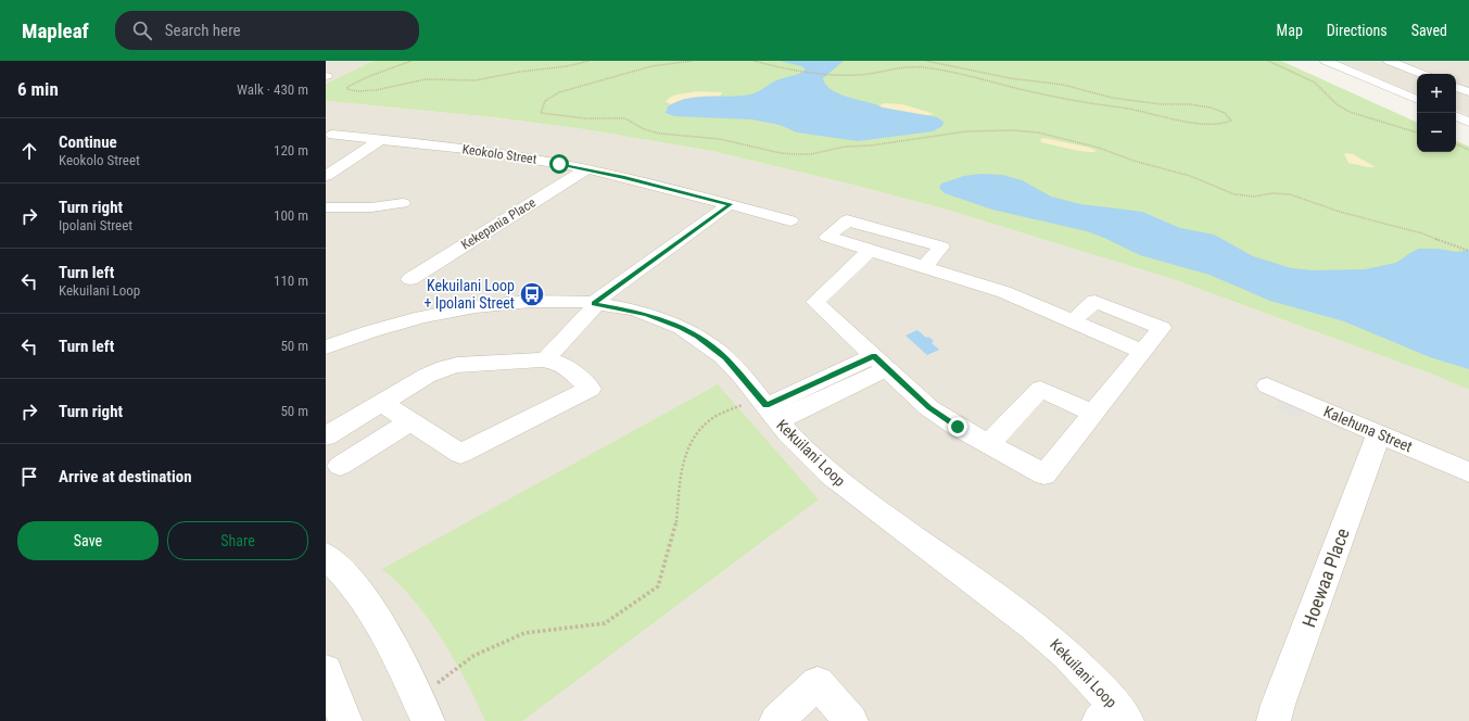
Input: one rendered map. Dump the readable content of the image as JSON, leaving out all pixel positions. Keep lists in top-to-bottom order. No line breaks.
{"streets":{"street":["Keokolo Street","Kekepania Place","Kalehuna Street","Kekuilani Loop","Hoewaa Place"]},"crossings":[["Keokolo Street","Kekepania Place"],["Kalehuna Street","Hoewaa Place"]],"places":{"bus stop":["Kekuilani Loop + Ipolani Street"]},"page":{"header":"Mapleaf","search":"Search here","nav":["Map","Directions","Saved"],"heading":["6 min","Walk · 430 m"],"map_buttons":["+","−"],"list":[["Continue","Keokolo Street","120 m"],["Turn right","Ipolani Street","100 m"],["Turn left","Kekuilani Loop","110 m"],["Turn left","50 m"],["Turn right","50 m"],"Arrive at destination"],"buttons":["Save","Share"]}}
